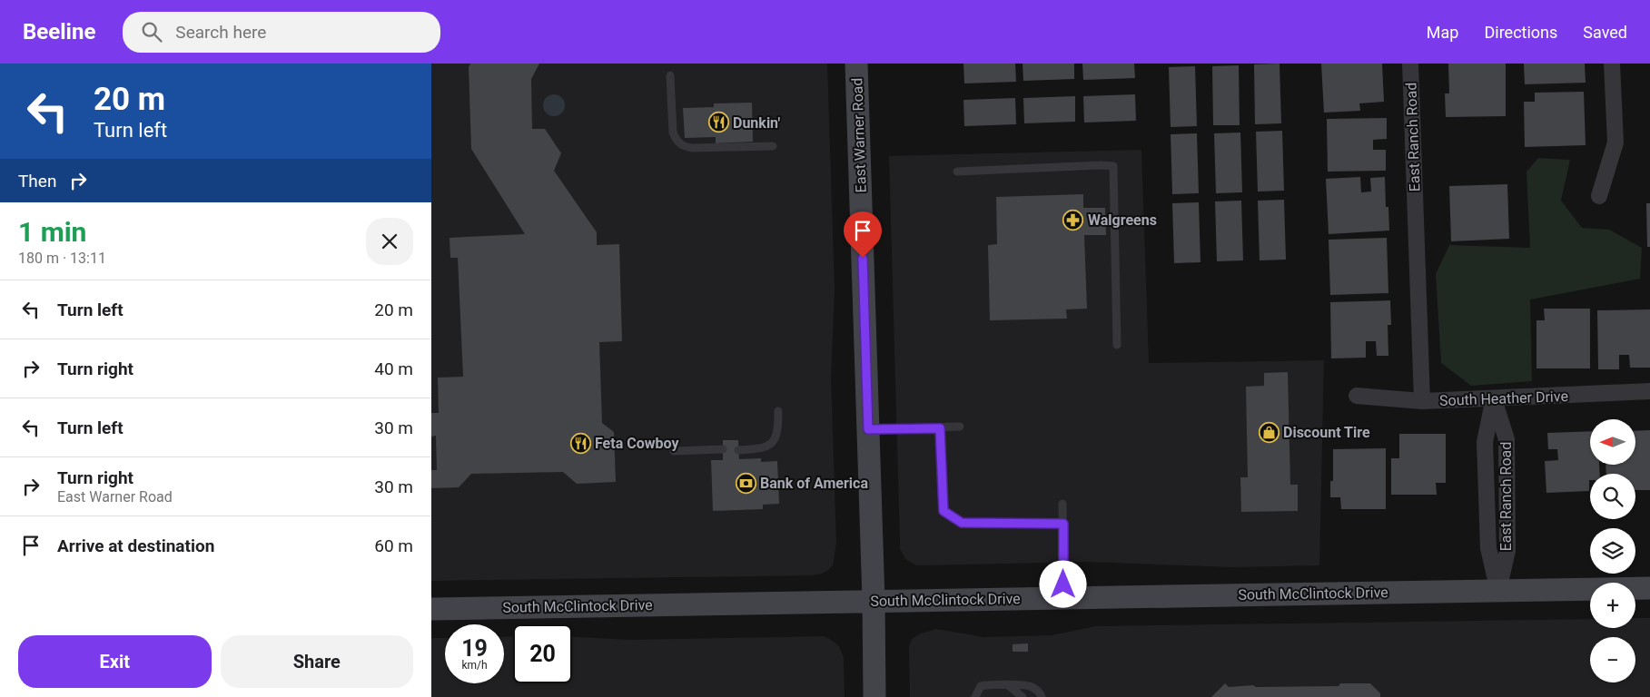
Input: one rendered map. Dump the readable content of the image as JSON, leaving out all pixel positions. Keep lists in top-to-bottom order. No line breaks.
{"streets":{"main road":["East Warner Road","South McClintock Drive"],"street":["East Ranch Road","South Heather Drive"]},"crossings":[["East Warner Road","South McClintock Drive"],["East Ranch Road","South Heather Drive"],["East Ranch Road","South McClintock Drive"]],"places":{"restaurant":["Dunkin'","Feta Cowboy"],"pharmacy":["Walgreens"],"shop":["Discount Tire"],"bank":["Bank of America"]},"north":"left","page":{"header":"Beeline","search":"Search here","nav":["Map","Directions","Saved"],"turn":["20 m","Turn left"],"then":"Then","heading":["1 min","180 m · 13:11"],"list":[{"name":"Turn left","value":"20 m"},{"name":"Turn right","value":"40 m"},{"name":"Turn left","value":"30 m"},{"name":"Turn right","note":"East Warner Road","value":"30 m"},{"name":"Arrive at destination","value":"60 m"}],"map_buttons":["+","−"],"speed":"19 km/h","limit":"20","buttons":["Exit","Share"]}}
